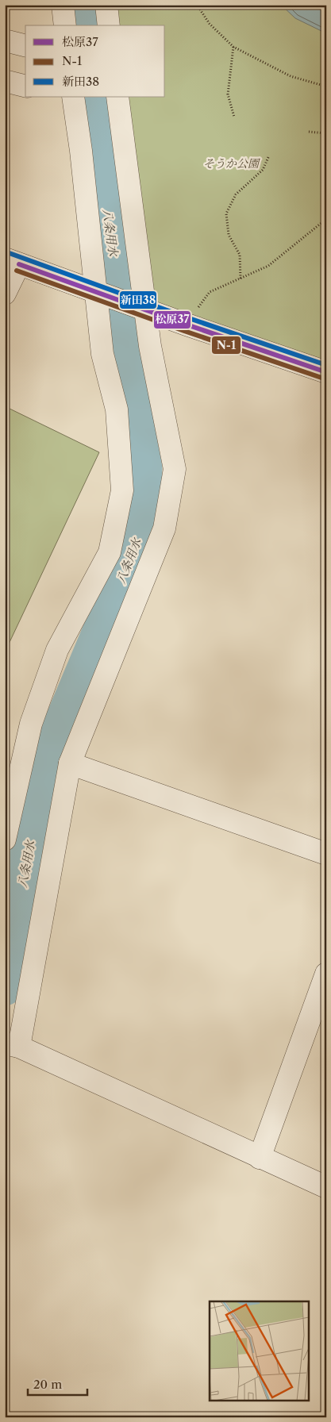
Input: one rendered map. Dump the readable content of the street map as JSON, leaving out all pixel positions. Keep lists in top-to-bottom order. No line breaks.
{"water":["八条用水"],"parks":["そうか公園"],"lines":["transit line 新田38","transit line 松原37","transit line N-1"],"legend":["松原37","N-1","新田38"],"scale_bar":"20 m"}
